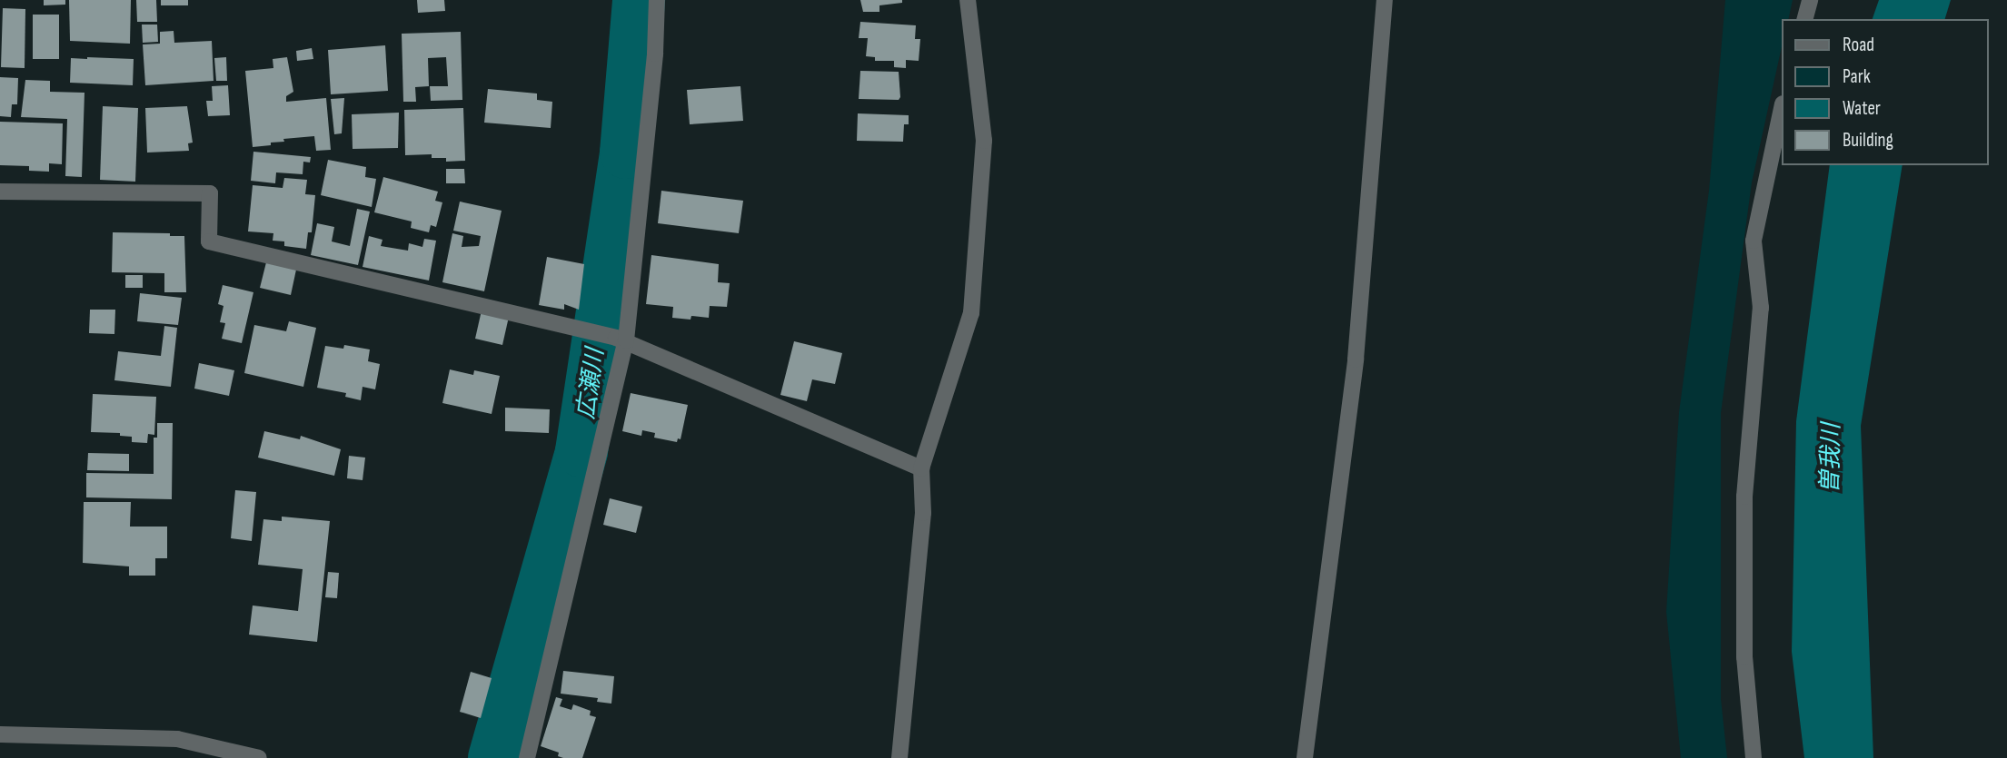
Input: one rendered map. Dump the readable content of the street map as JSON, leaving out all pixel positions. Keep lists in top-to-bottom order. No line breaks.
{"water":["広瀬川","曽我川"],"legend":["Road","Park","Water","Building"]}
